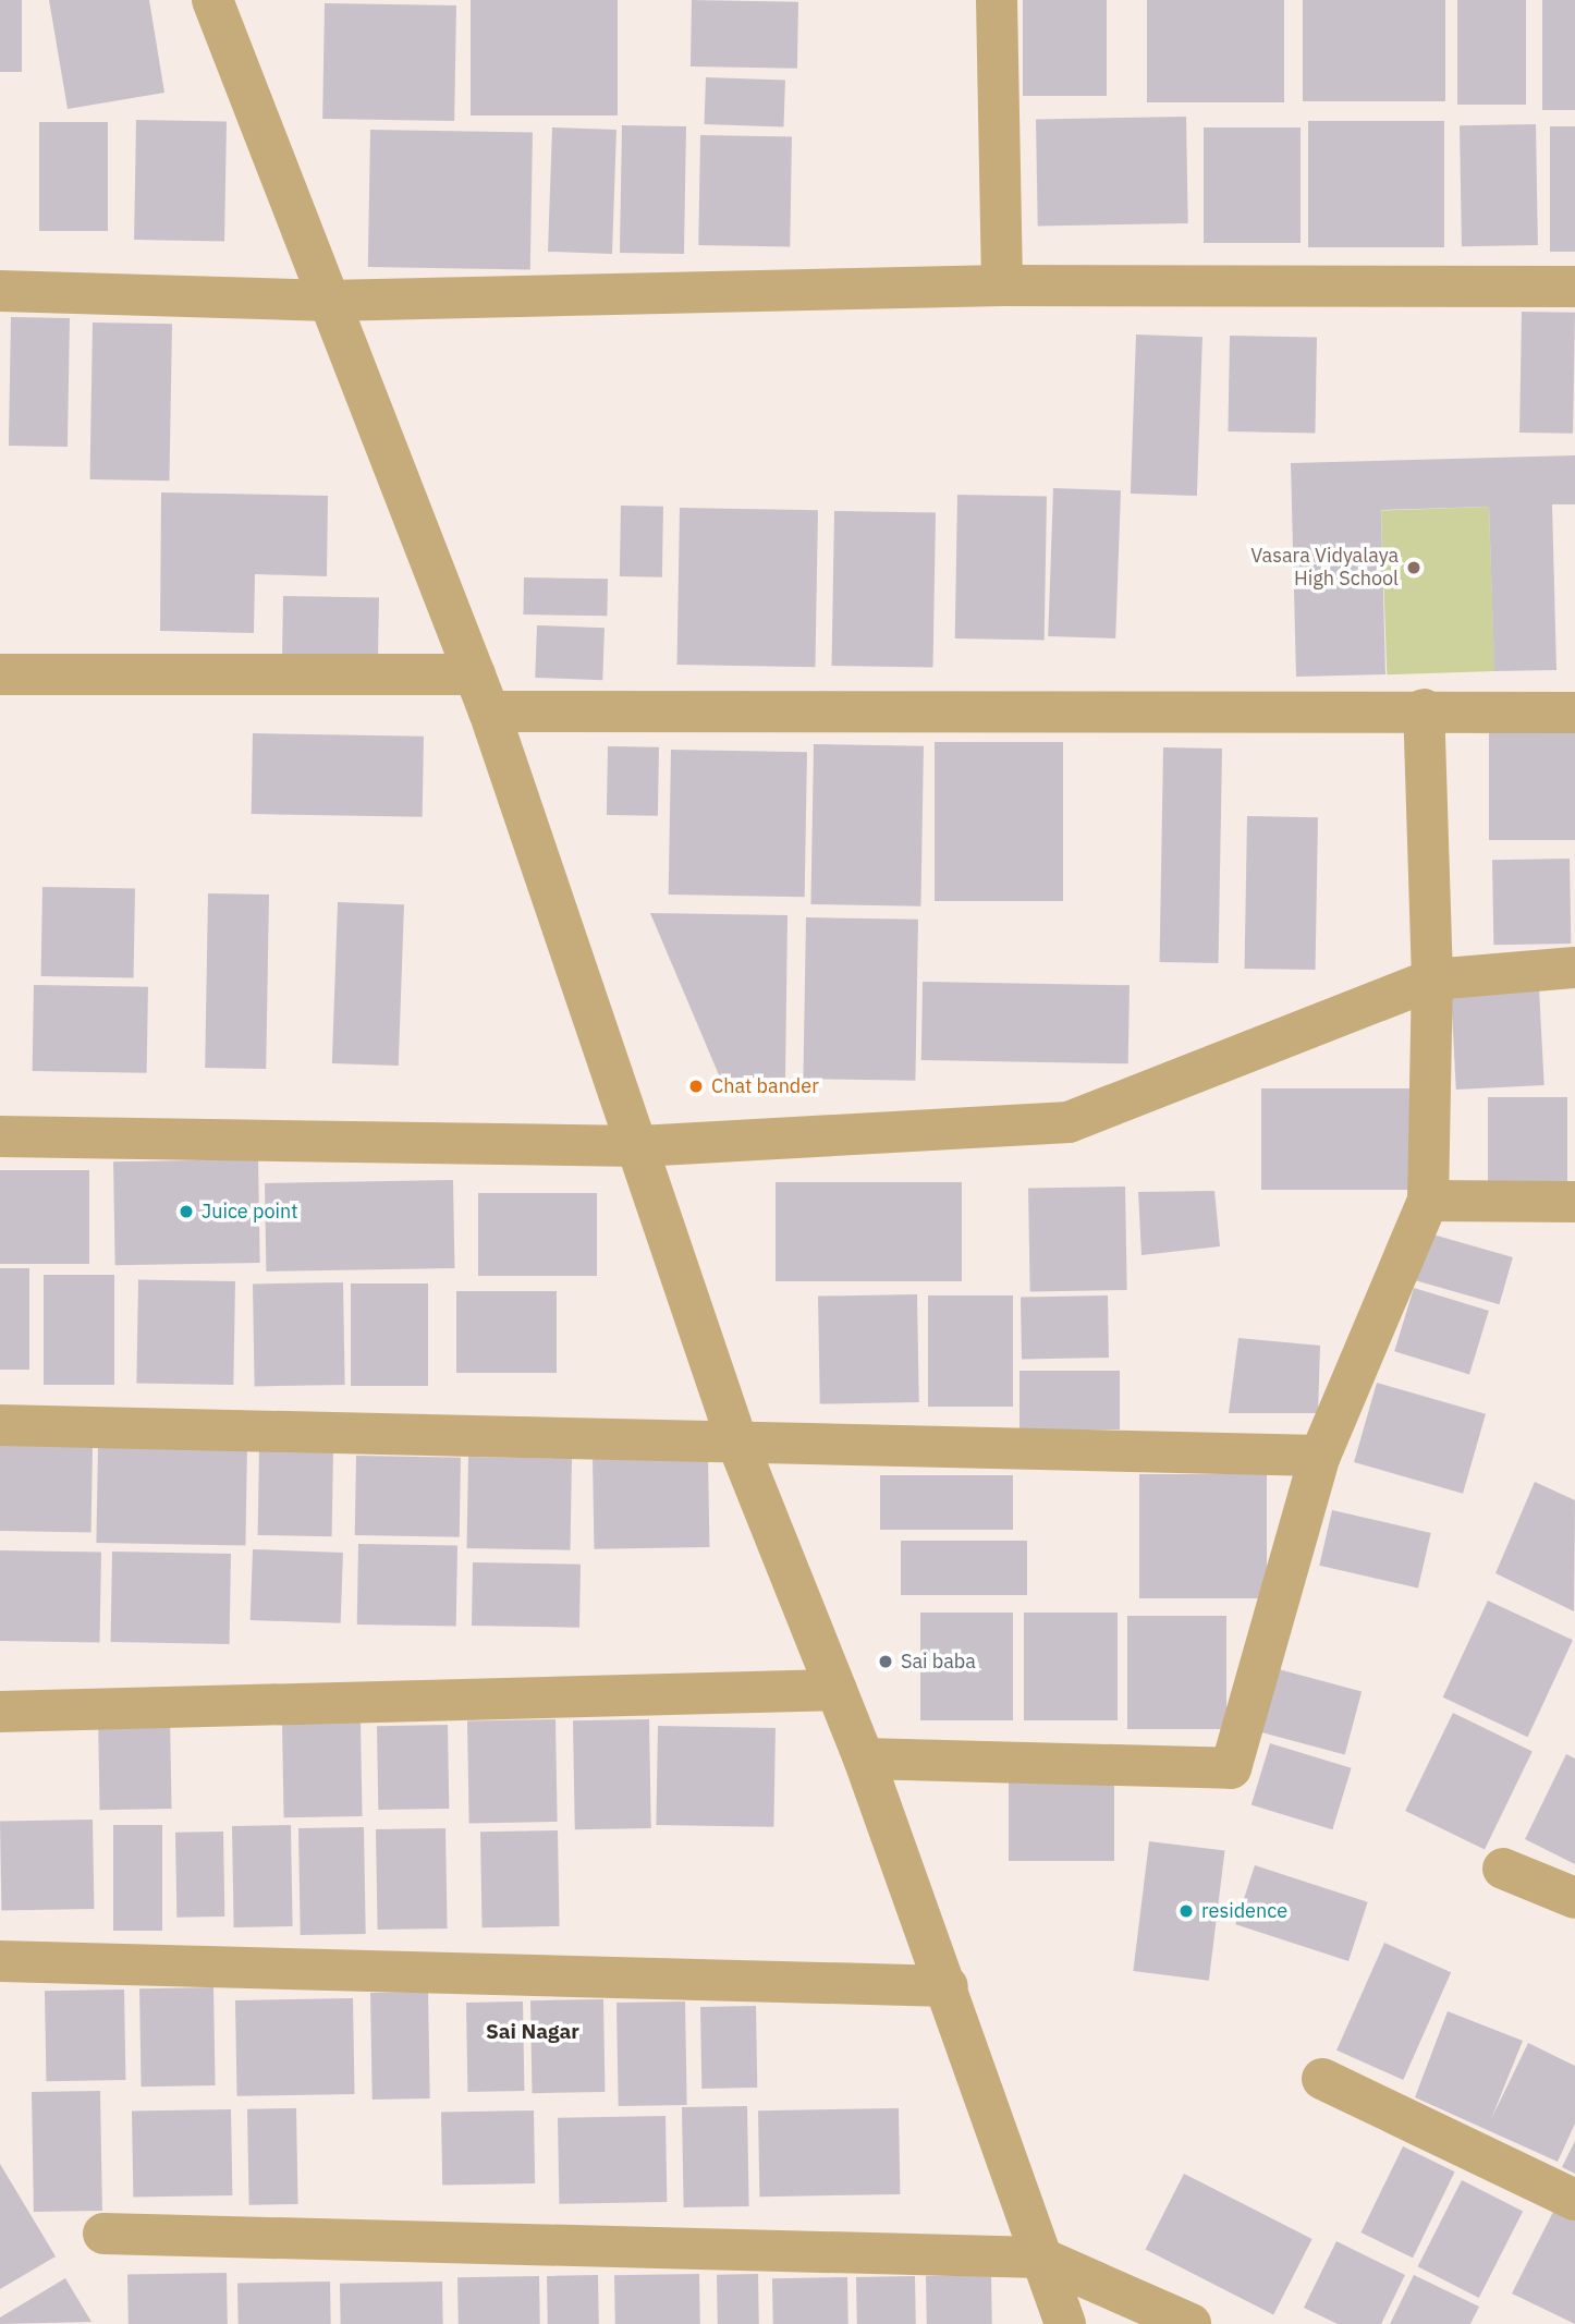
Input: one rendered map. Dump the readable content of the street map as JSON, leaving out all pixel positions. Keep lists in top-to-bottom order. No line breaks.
{"districts":["Sai Nagar"],"places":["Vasara Vidyalaya High School","Chat bander","Juice point","Sai baba","residence"]}
